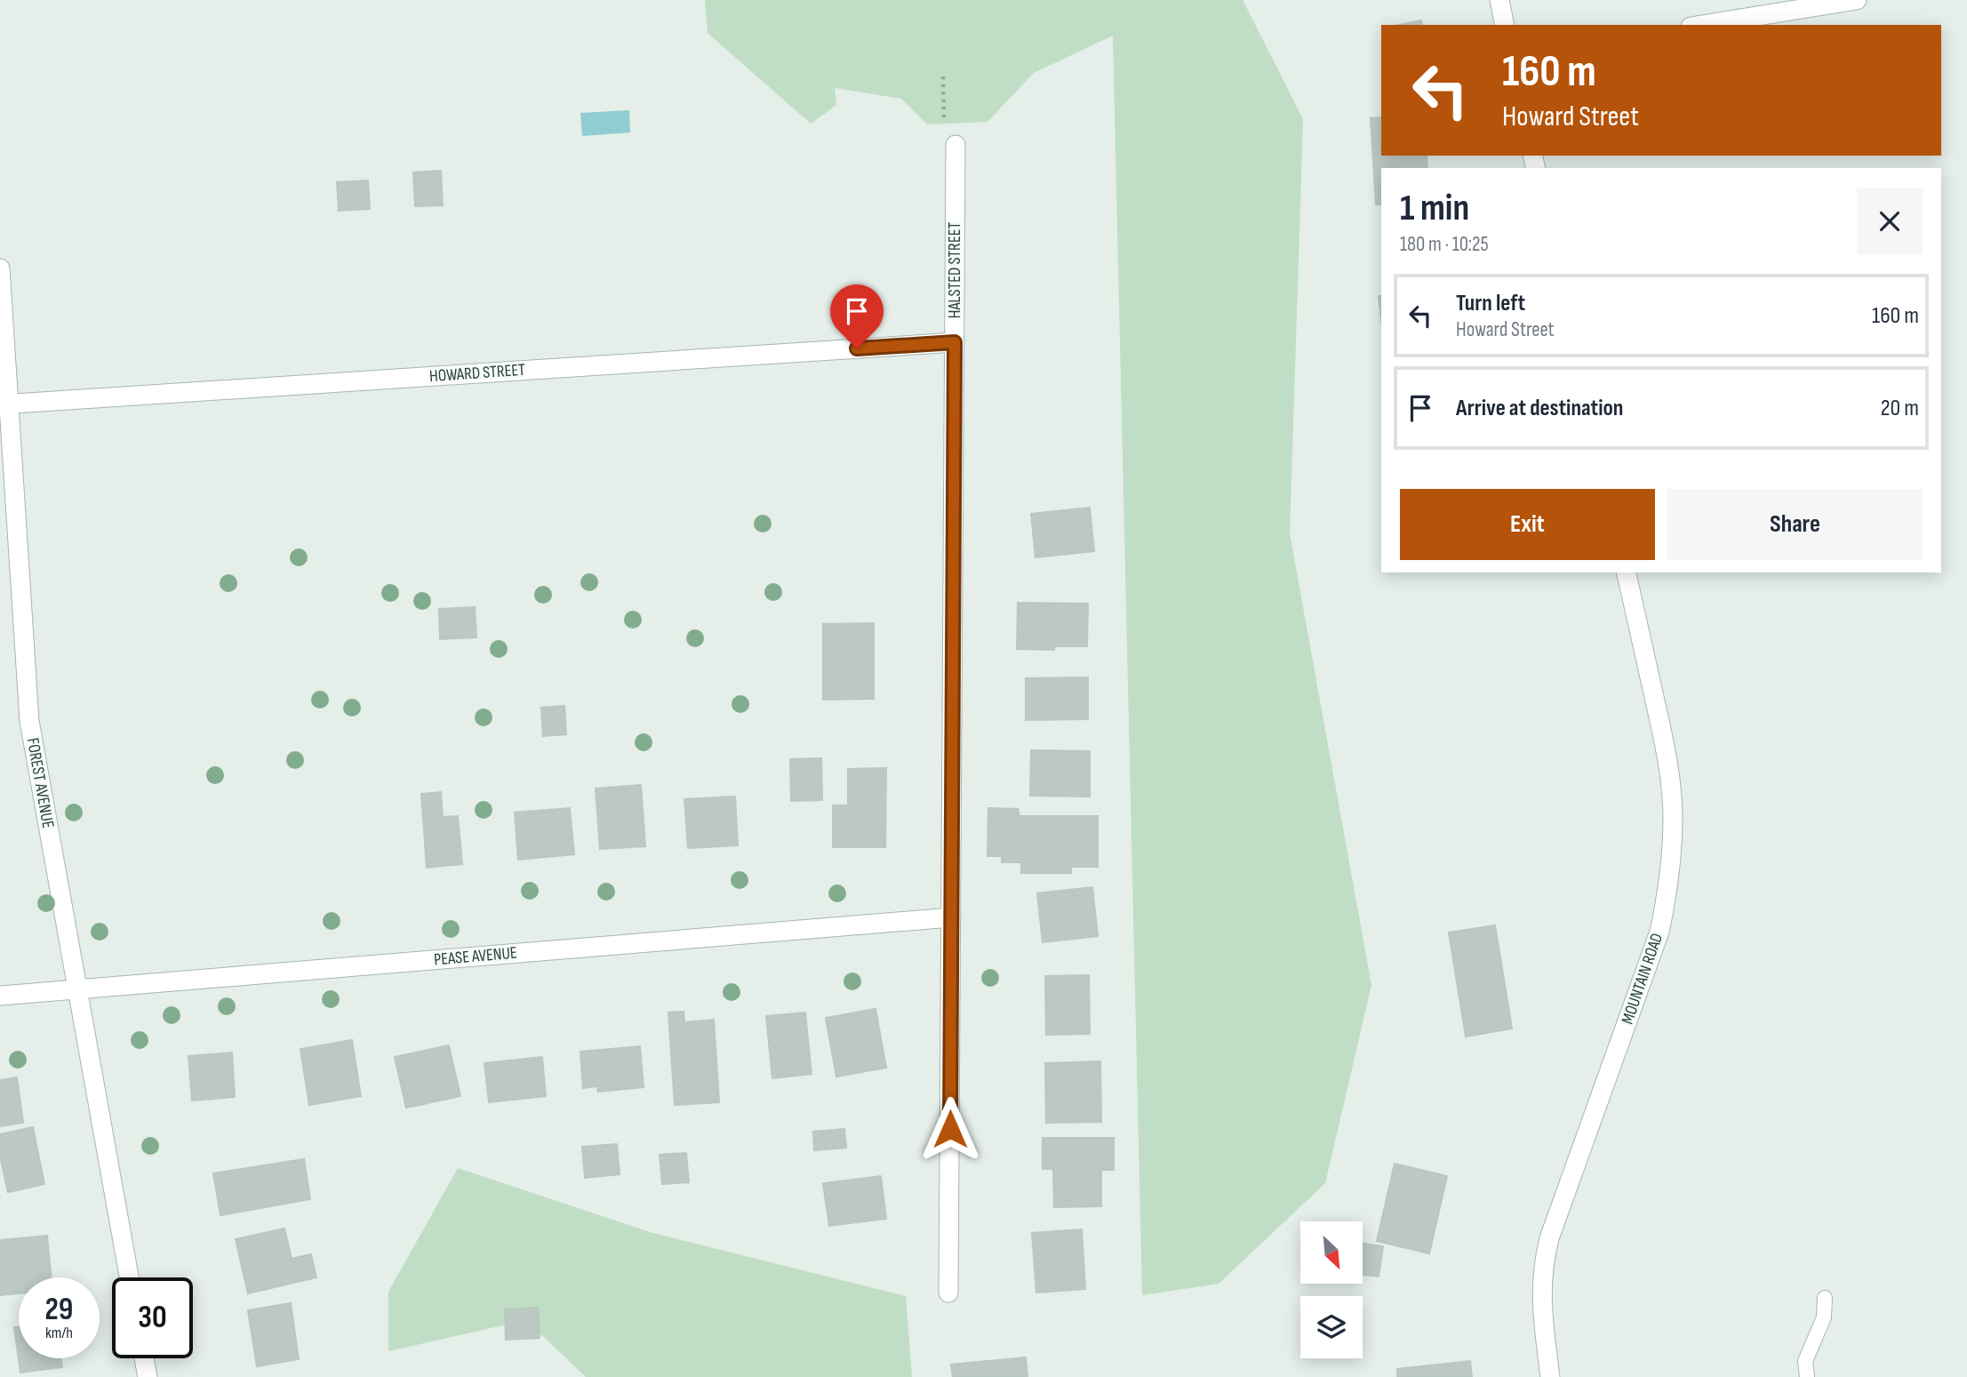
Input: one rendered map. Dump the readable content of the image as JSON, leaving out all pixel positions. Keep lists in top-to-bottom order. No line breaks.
{"streets":{"street":["HALSTED STREET","HOWARD STREET","FOREST AVENUE","PEASE AVENUE","MOUNTAIN ROAD"]},"crossings":[["HALSTED STREET","HOWARD STREET"],["HALSTED STREET","PEASE AVENUE"],["HOWARD STREET","FOREST AVENUE"],["FOREST AVENUE","PEASE AVENUE"]],"north":"bottom right","page":{"turn":["160 m","Howard Street"],"heading":["1 min","180 m · 10:25"],"list":[{"name":"Turn left","note":"Howard Street","value":"160 m"},{"name":"Arrive at destination","value":"20 m"}],"buttons":["Exit","Share"],"speed":"29 km/h","limit":"30"}}
